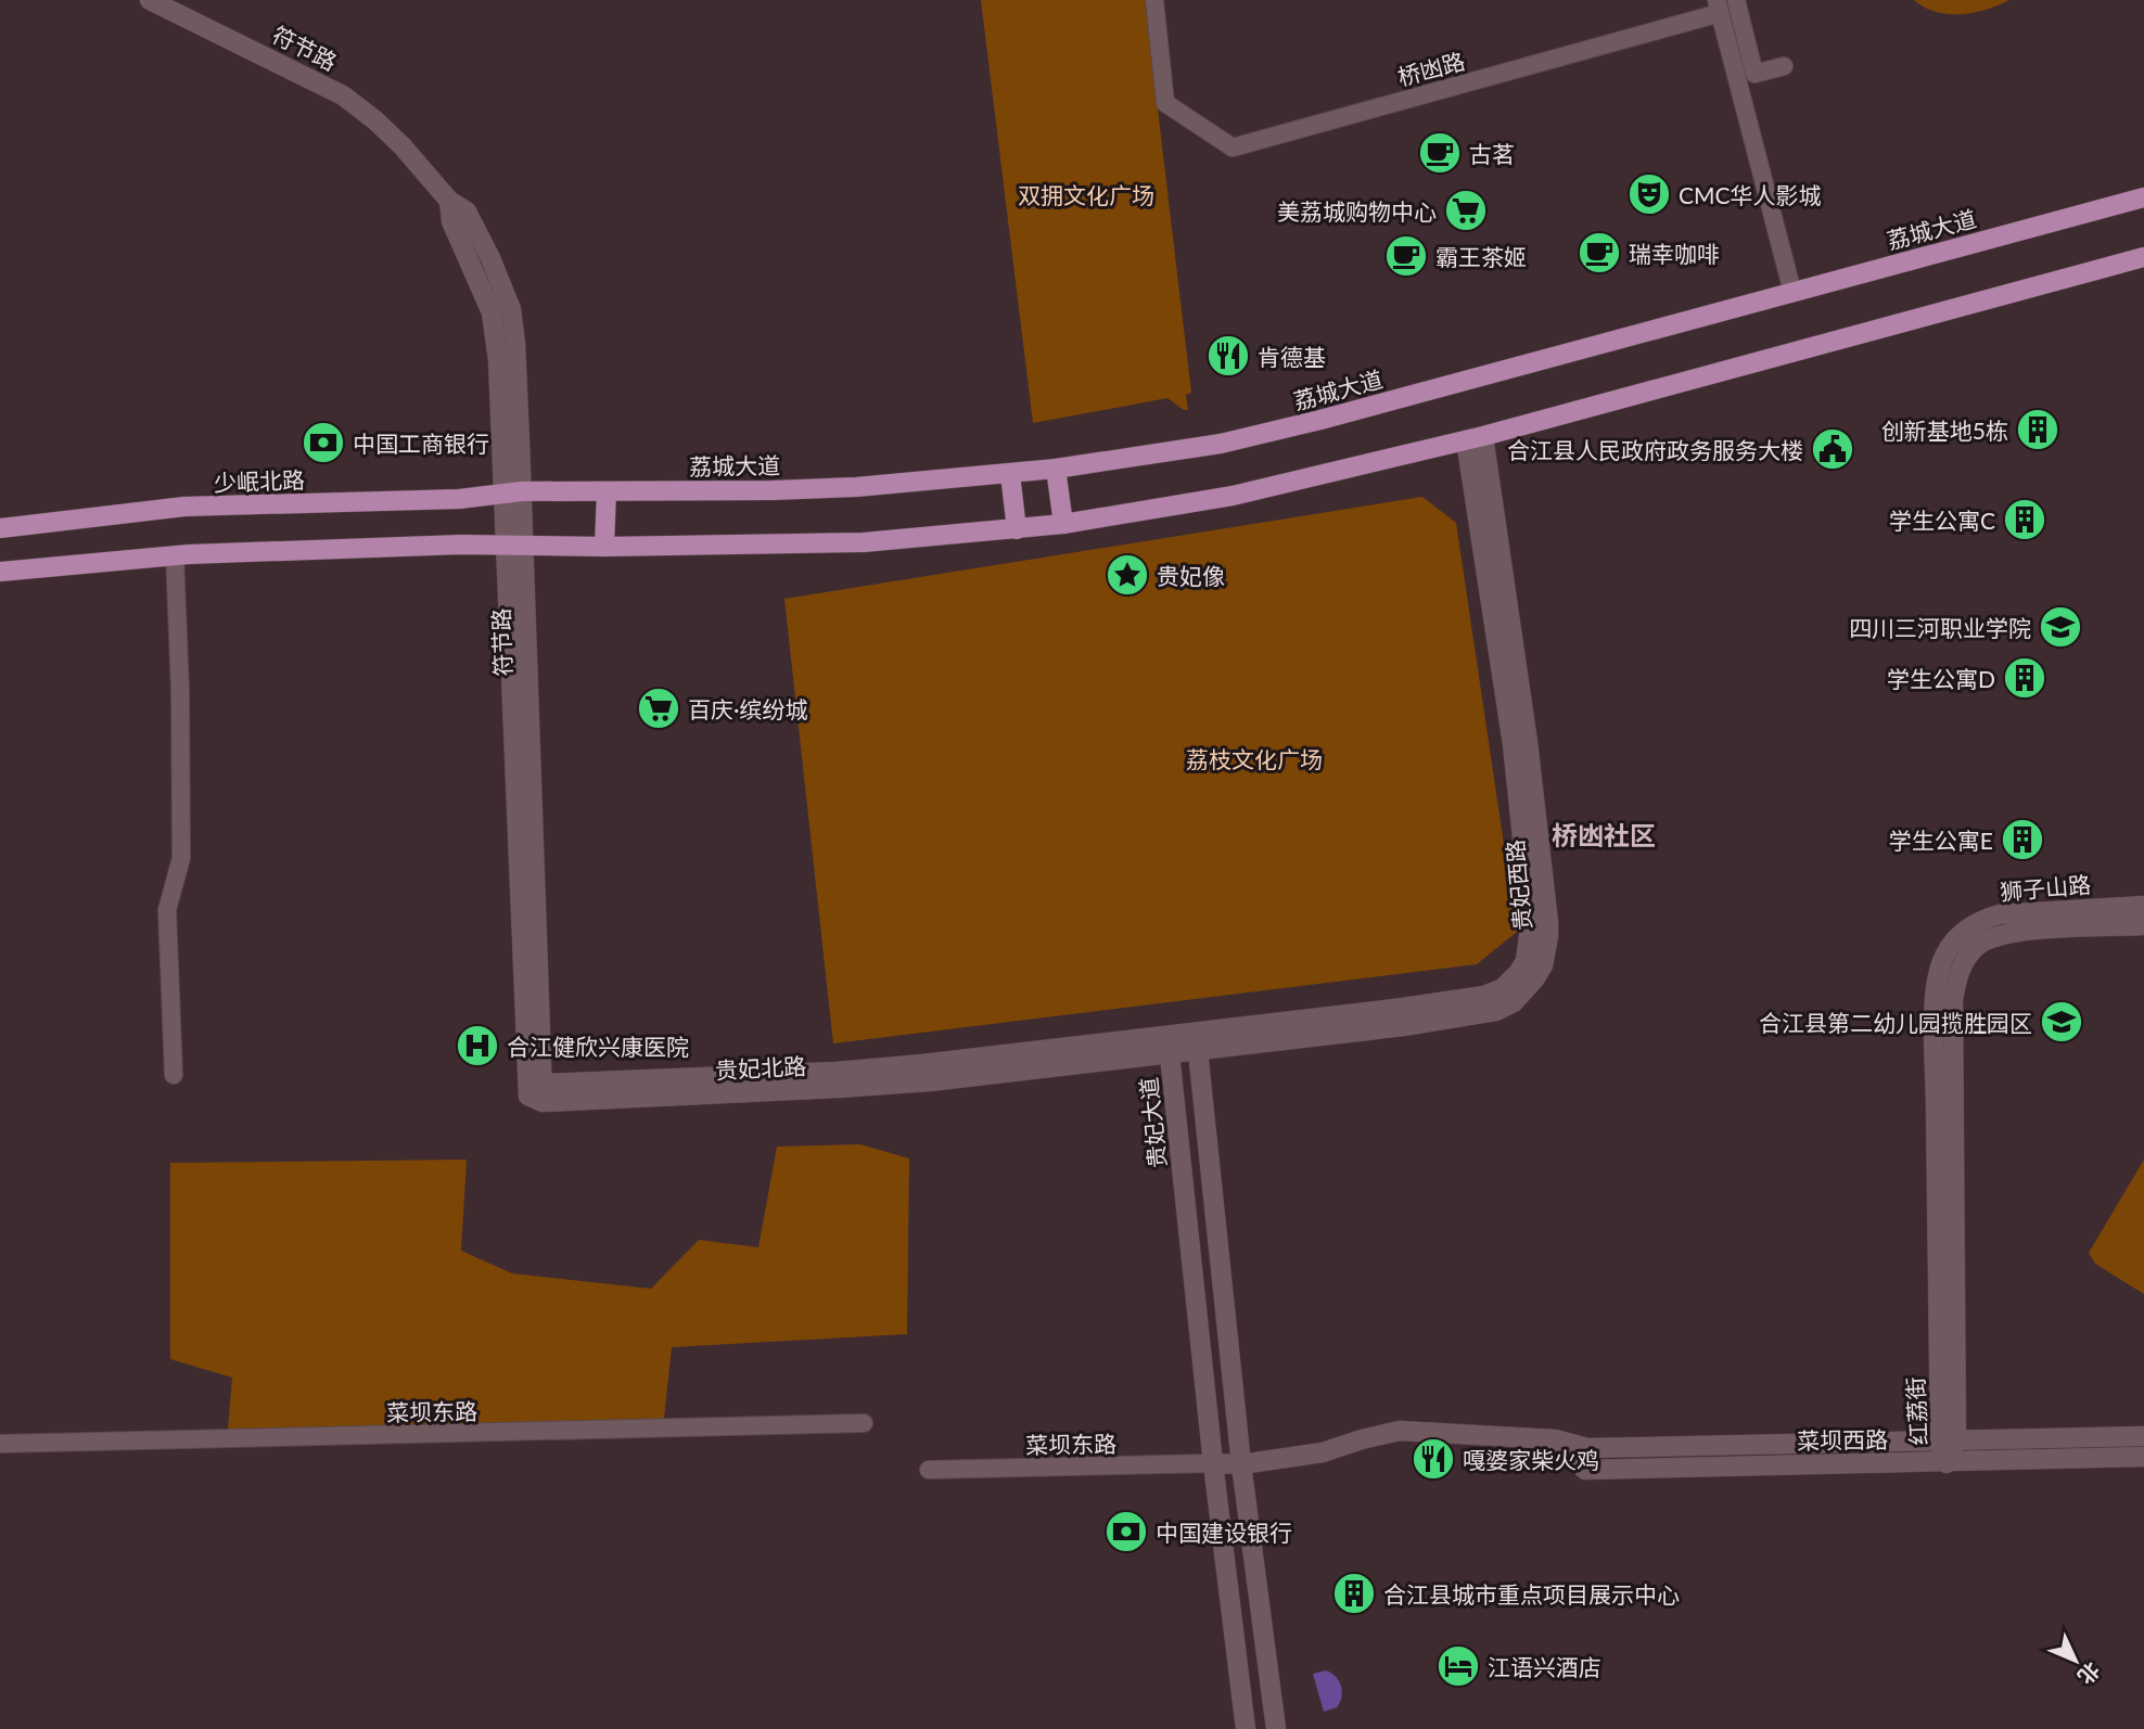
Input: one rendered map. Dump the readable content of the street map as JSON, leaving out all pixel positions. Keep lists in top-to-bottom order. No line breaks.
{"streets":{"main road":["符节路","荔城大道","少岷北路","贵妃西路","狮子山路","贵妃北路","贵妃大道","红荔街","菜坝西路"],"street":["桥凼路","菜坝东路"]},"crossings":[["符节路","荔城大道"],["符节路","少岷北路"],["符节路","贵妃北路"],["荔城大道","少岷北路"],["贵妃西路","贵妃北路"],["贵妃西路","贵妃大道"],["狮子山路","红荔街"],["贵妃北路","贵妃大道"],["贵妃大道","菜坝东路"],["贵妃大道","菜坝西路"],["菜坝东路","菜坝西路"],["红荔街","菜坝西路"]],"districts":["桥凼社区"],"parks":["双拥文化广场","荔枝文化广场"],"places":{"cafe":["古茗","瑞幸咖啡","霸王茶姬"],"theatre":["CMC华人影城"],"supermarket":["美荔城购物中心","百庆·缤纷城"],"restaurant":["肯德基","嘎婆家柴火鸡"],"building":["创新基地5栋","学生公寓C","学生公寓D","学生公寓E","合江县城市重点项目展示中心"],"bank":["中国工商银行","中国建设银行"],"public building":["合江县人民政府政务服务大楼"],"place":["贵妃像"],"school or university":["四川三河职业学院","合江县第二幼儿园揽胜园区"],"hospital":["合江健欣兴康医院"],"hotel":["江语兴酒店"]},"north":"bottom right"}
